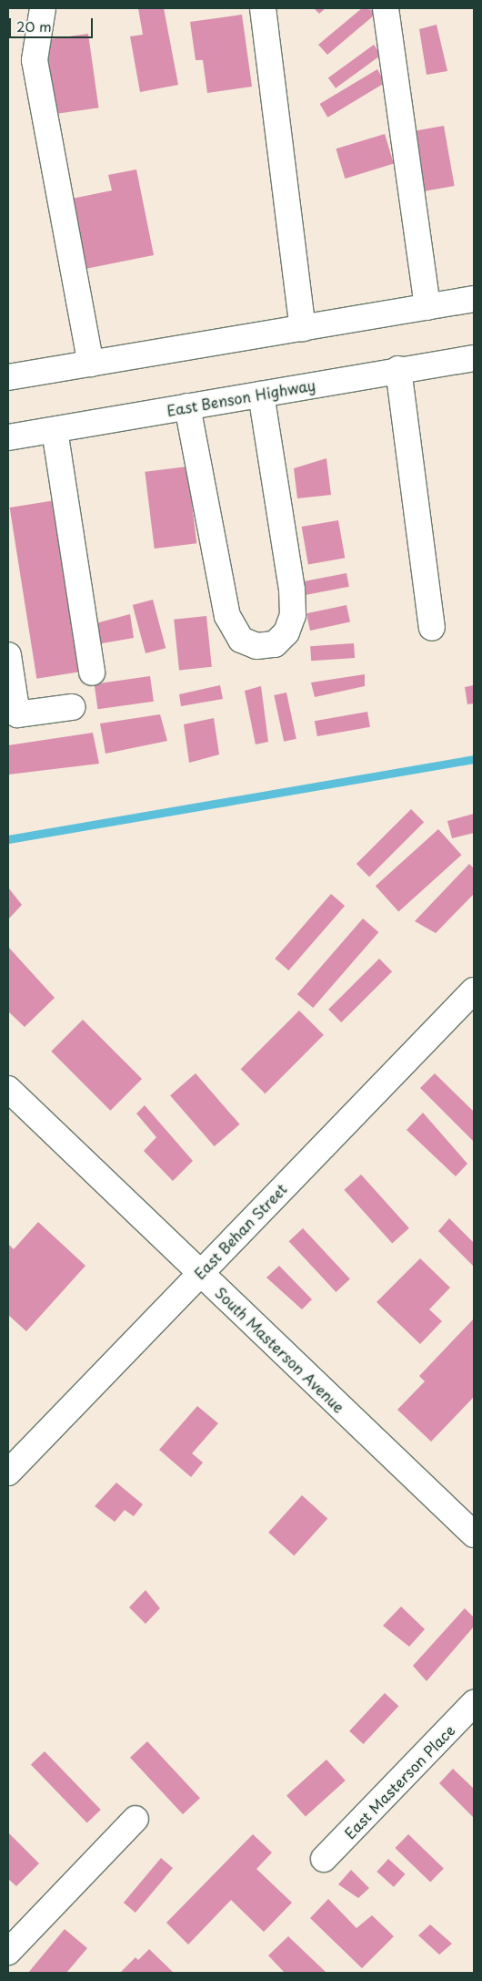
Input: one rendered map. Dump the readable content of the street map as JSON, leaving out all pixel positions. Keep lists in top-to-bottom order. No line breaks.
{"streets":{"street":["East Benson Highway","East Behan Street","South Masterson Avenue","East Masterson Place"]},"crossings":[["East Behan Street","South Masterson Avenue"]],"scale_bar":"20 m"}
